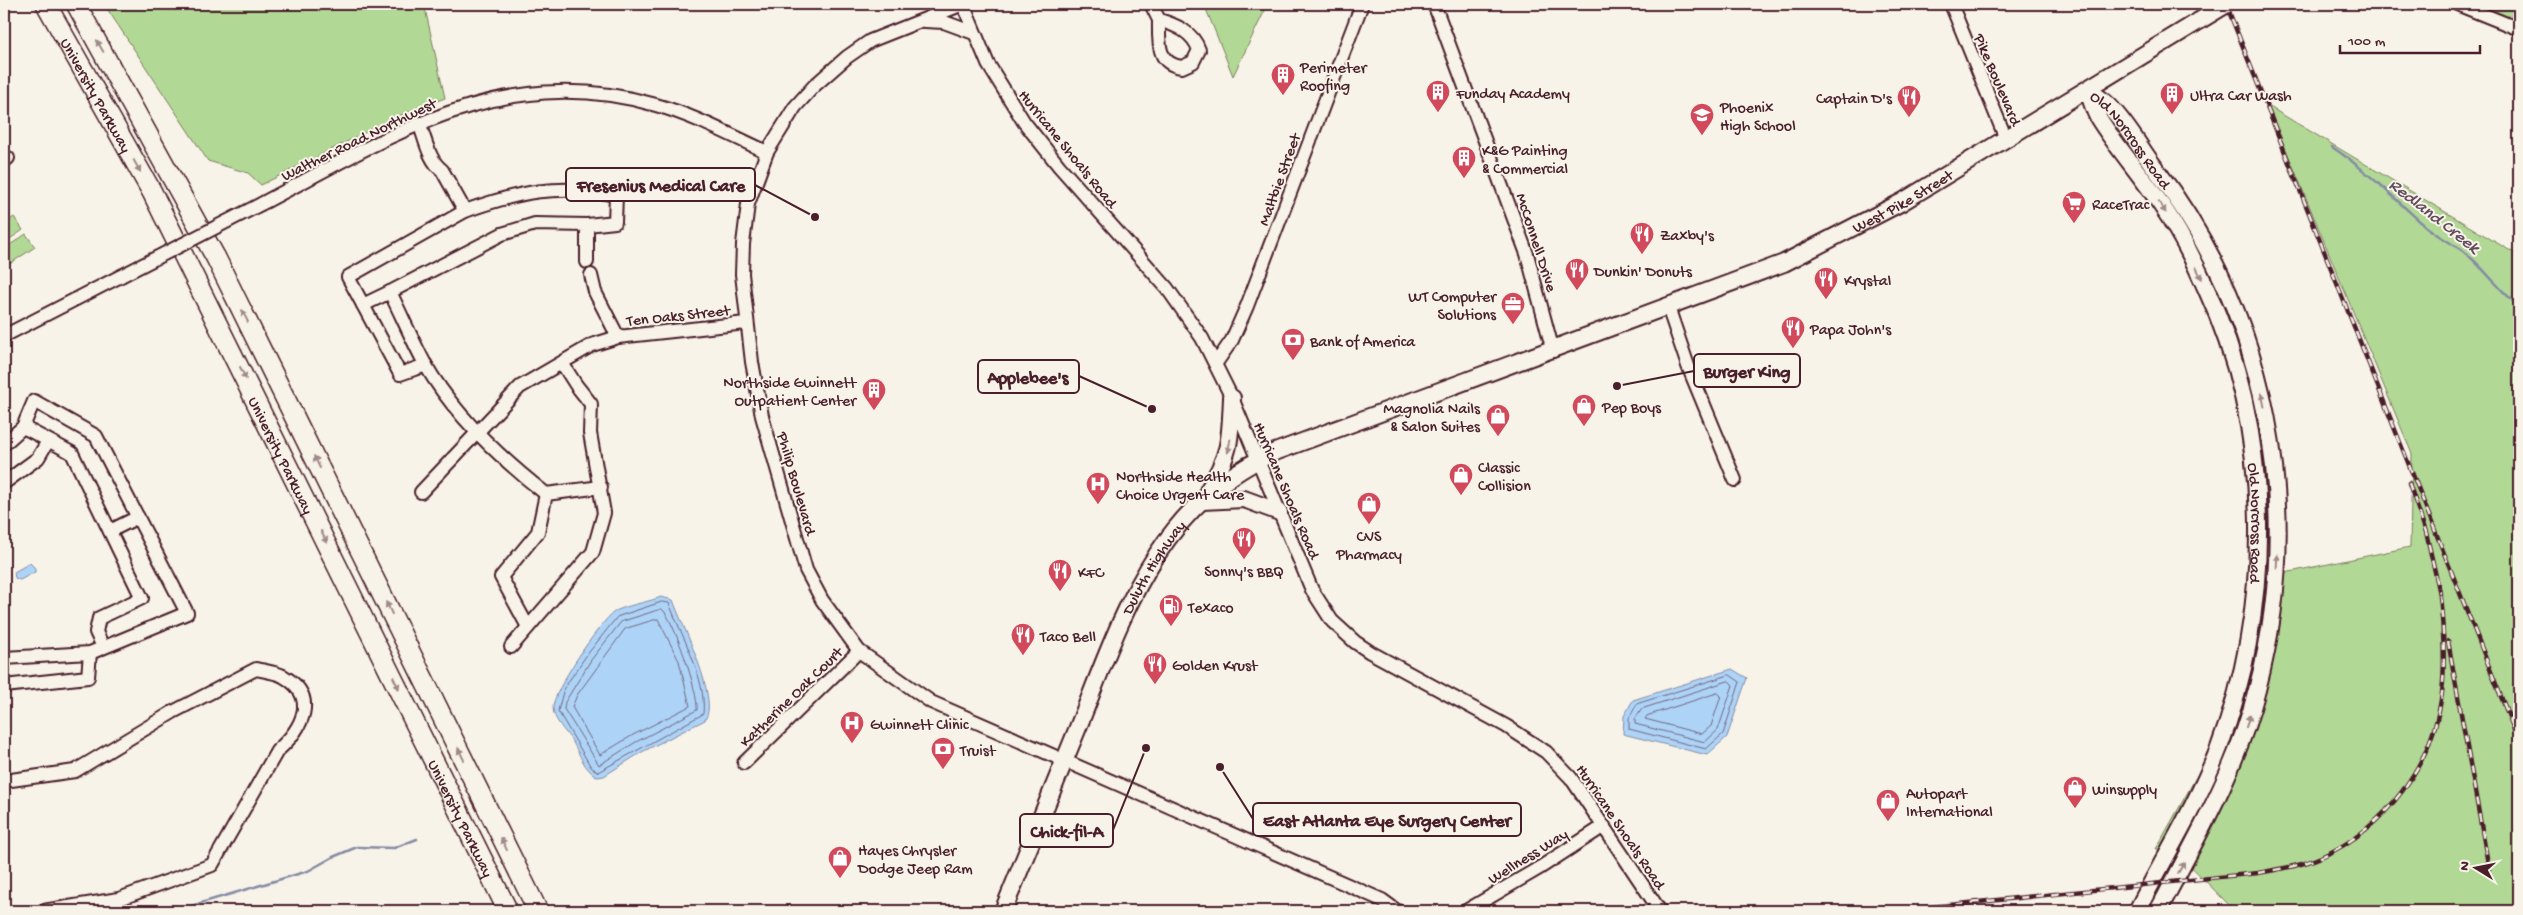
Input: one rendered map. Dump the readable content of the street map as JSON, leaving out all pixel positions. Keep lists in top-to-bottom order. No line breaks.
{"streets":{"highway":["University Parkway"],"main road":["Old Norcross Road","West Pike Street","Duluth Highway"],"street":["Pike Boulevard","Walther Road Northwest","Hurricane Shoals Road","Maltbie Street","McConnell Drive","Ten Oaks Street","Philip Boulevard","Katherine Oak Court","Wellness Way"]},"crossings":[["Pike Boulevard","West Pike Street"],["Walther Road Northwest","Philip Boulevard"],["Old Norcross Road","West Pike Street"],["Hurricane Shoals Road","Maltbie Street"],["Hurricane Shoals Road","Philip Boulevard"],["Hurricane Shoals Road","Duluth Highway"],["Hurricane Shoals Road","Wellness Way"],["West Pike Street","McConnell Drive"],["West Pike Street","Duluth Highway"],["McConnell Drive","Duluth Highway"],["Ten Oaks Street","Philip Boulevard"],["Philip Boulevard","Duluth Highway"],["Philip Boulevard","Katherine Oak Court"]],"water":["Redland Creek"],"places":{"building":["Perimeter Roofing","Funday Academy","Ultra Car Wash","K&G Painting & Commercial","Northside Gwinnett Outpatient Center"],"restaurant":["Captain D's","Zaxby's","Dunkin' Donuts","Krystal","Papa John's","Sonny's BBQ","KFC","Taco Bell","Golden Krust"],"school or university":["Phoenix High School"],"other":["Fresenius Medical Care","Burger King","Applebee's","Chick-fil-A","East Atlanta Eye Surgery Center"],"supermarket":["RaceTrac"],"office":["WT Computer Solutions"],"bank":["Bank of America","Truist"],"shop":["Pep Boys","Magnolia Nails & Salon Suites","Classic Collision","CVS Pharmacy","Winsupply","Autopart International","Hayes Chrysler Dodge Jeep Ram"],"hospital":["Northside Health Choice Urgent Care","Gwinnett Clinic"],"fuel station":["Texaco"]},"scale_bar":"100 m","north":"left"}
